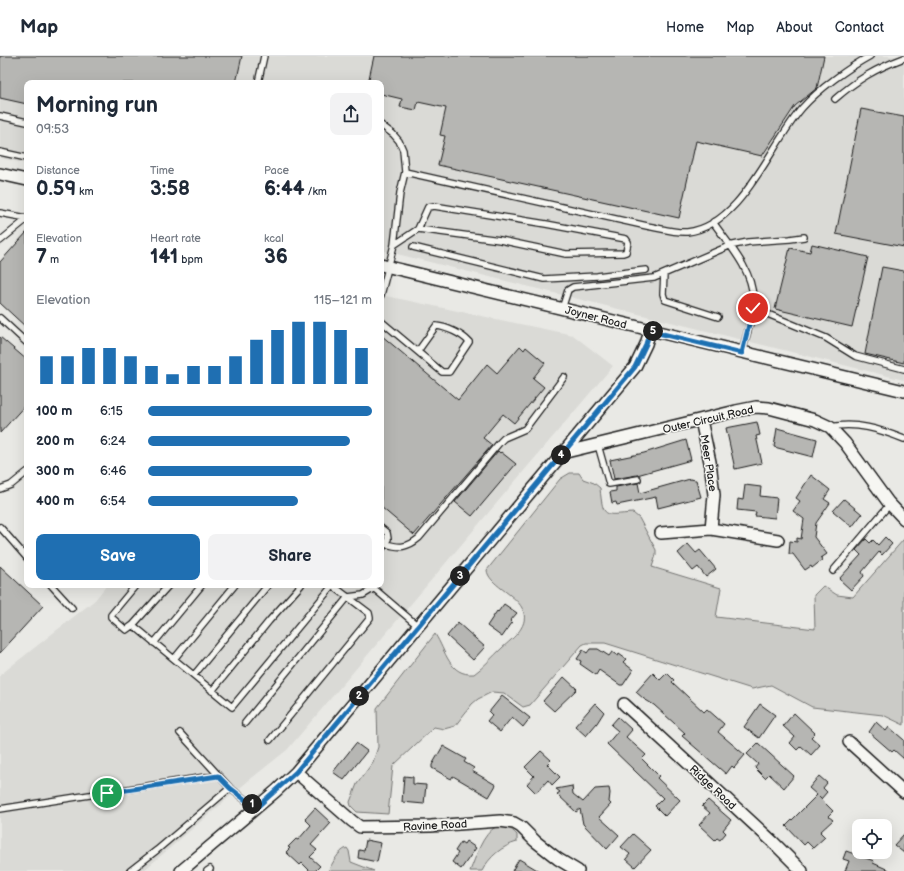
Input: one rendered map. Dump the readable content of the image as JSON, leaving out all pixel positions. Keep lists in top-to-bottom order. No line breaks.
{"streets":{"street":["Joyner Road","Outer Circuit Road","Meer Place","Ridge Road","Ravine Road"]},"crossings":[["Outer Circuit Road","Meer Place"]],"page":{"header":"Map","nav":["Home","Map","About","Contact"],"heading":["Morning run","09:53"],"stats":[["Distance","0.59 km"],["Time","3:58"],["Pace","6:44 /km"],["Elevation","7 m"],["Heart rate","141 bpm"],["kcal","36"]],"chart":["Elevation","115–121 m"],"pins":["5","4","3","2","1"],"list":[{"name":"100 m","note":"6:15"},{"name":"200 m","note":"6:24"},{"name":"300 m","note":"6:46"},{"name":"400 m","note":"6:54"}],"buttons":["Save","Share"]}}
